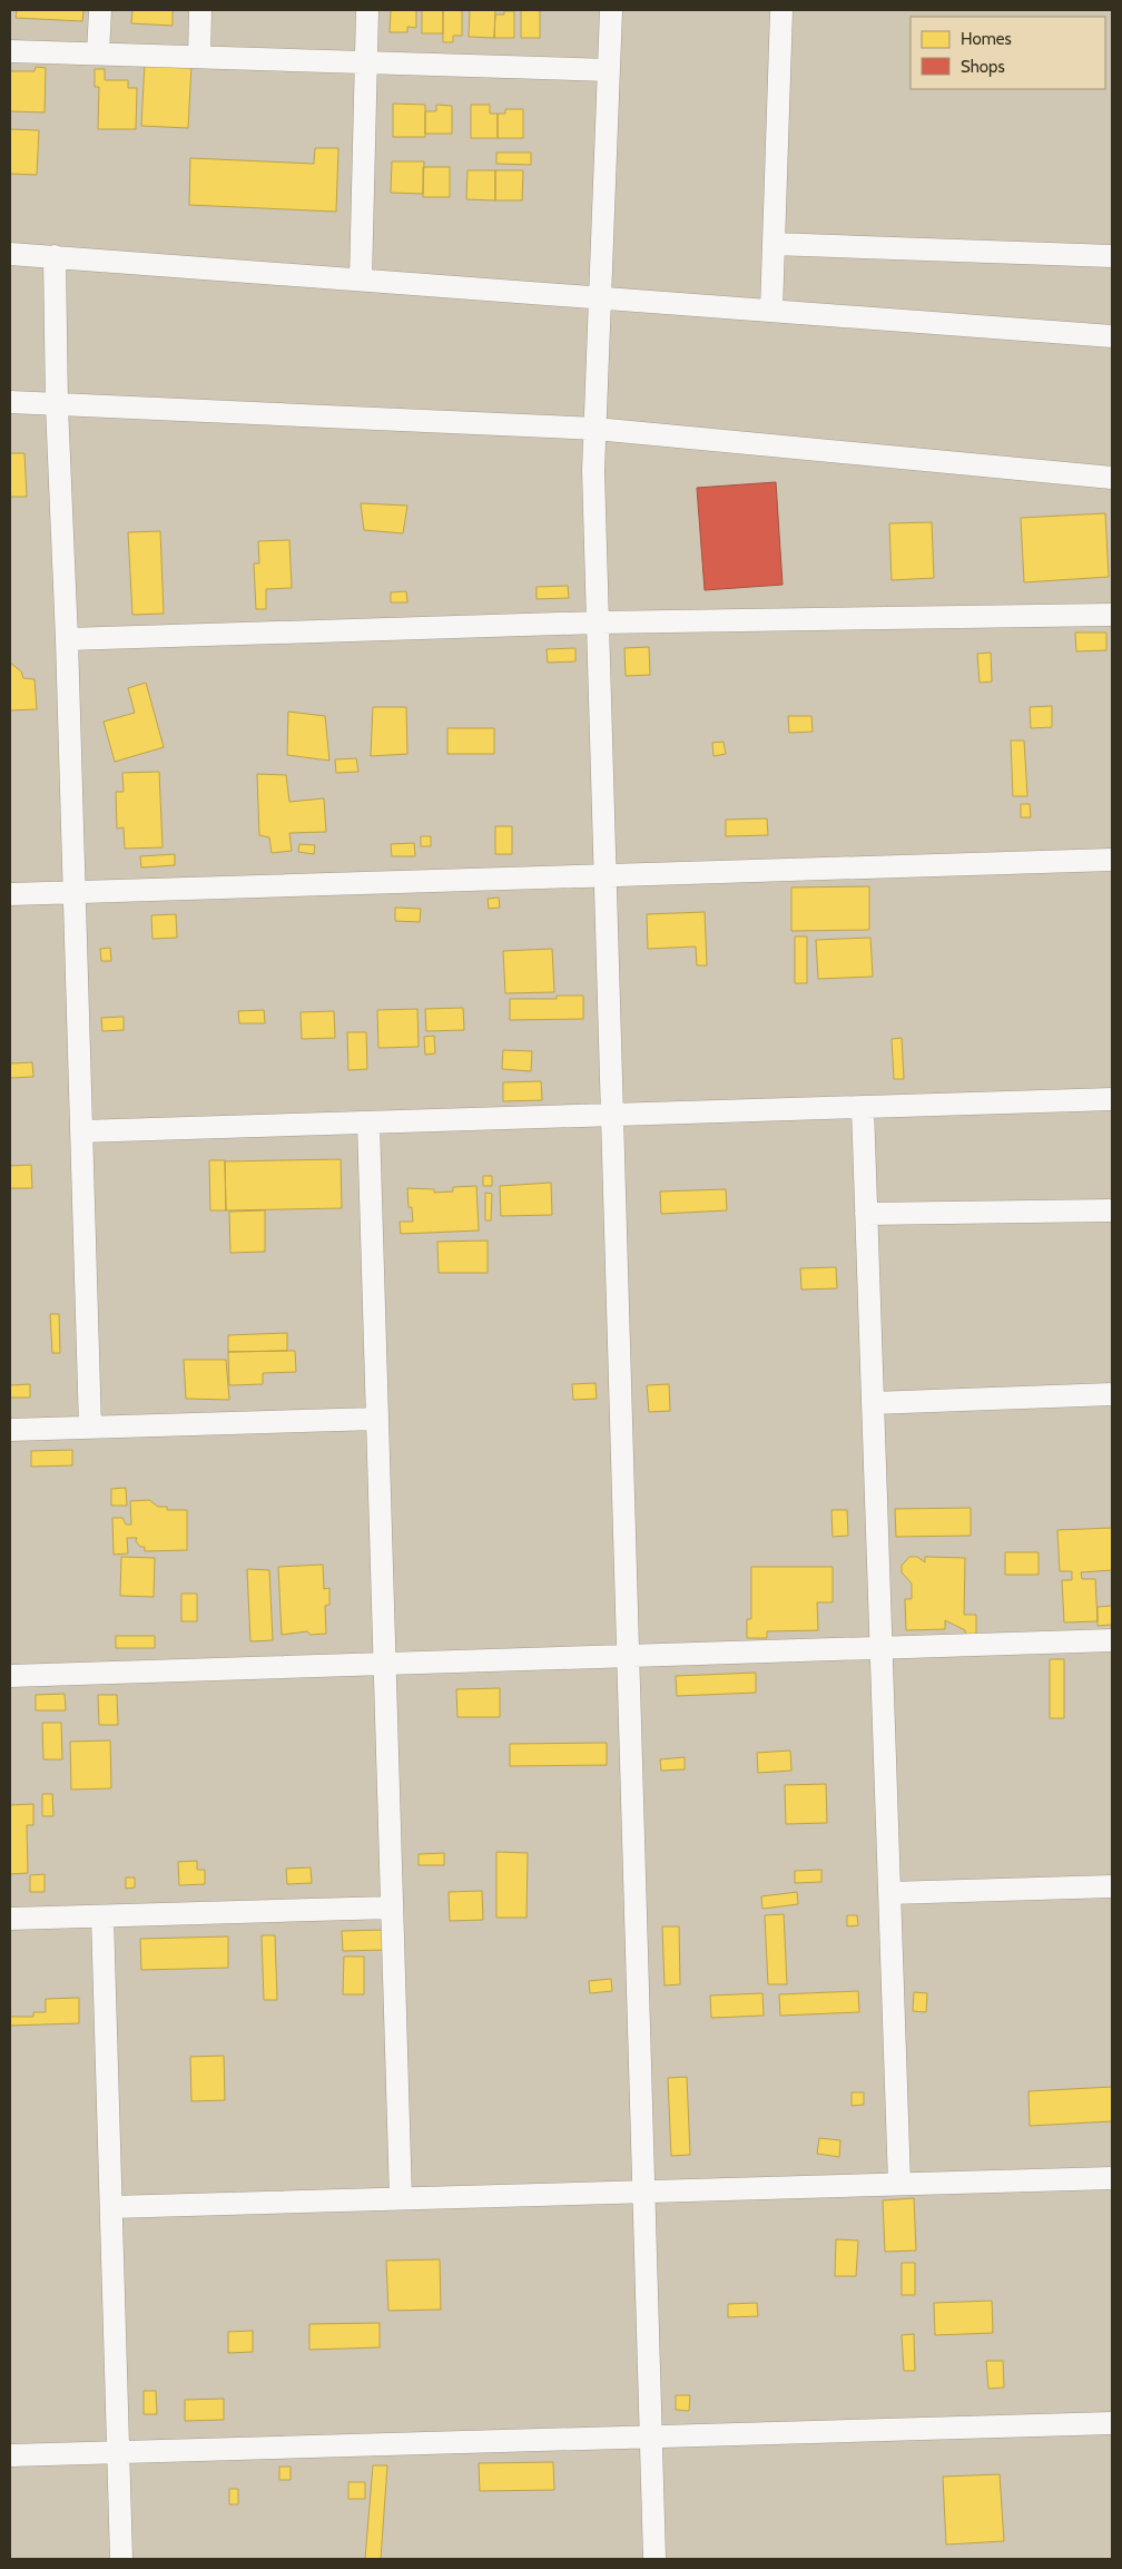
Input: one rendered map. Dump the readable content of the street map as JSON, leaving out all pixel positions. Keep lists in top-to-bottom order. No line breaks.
{"legend":["Homes","Shops"]}
